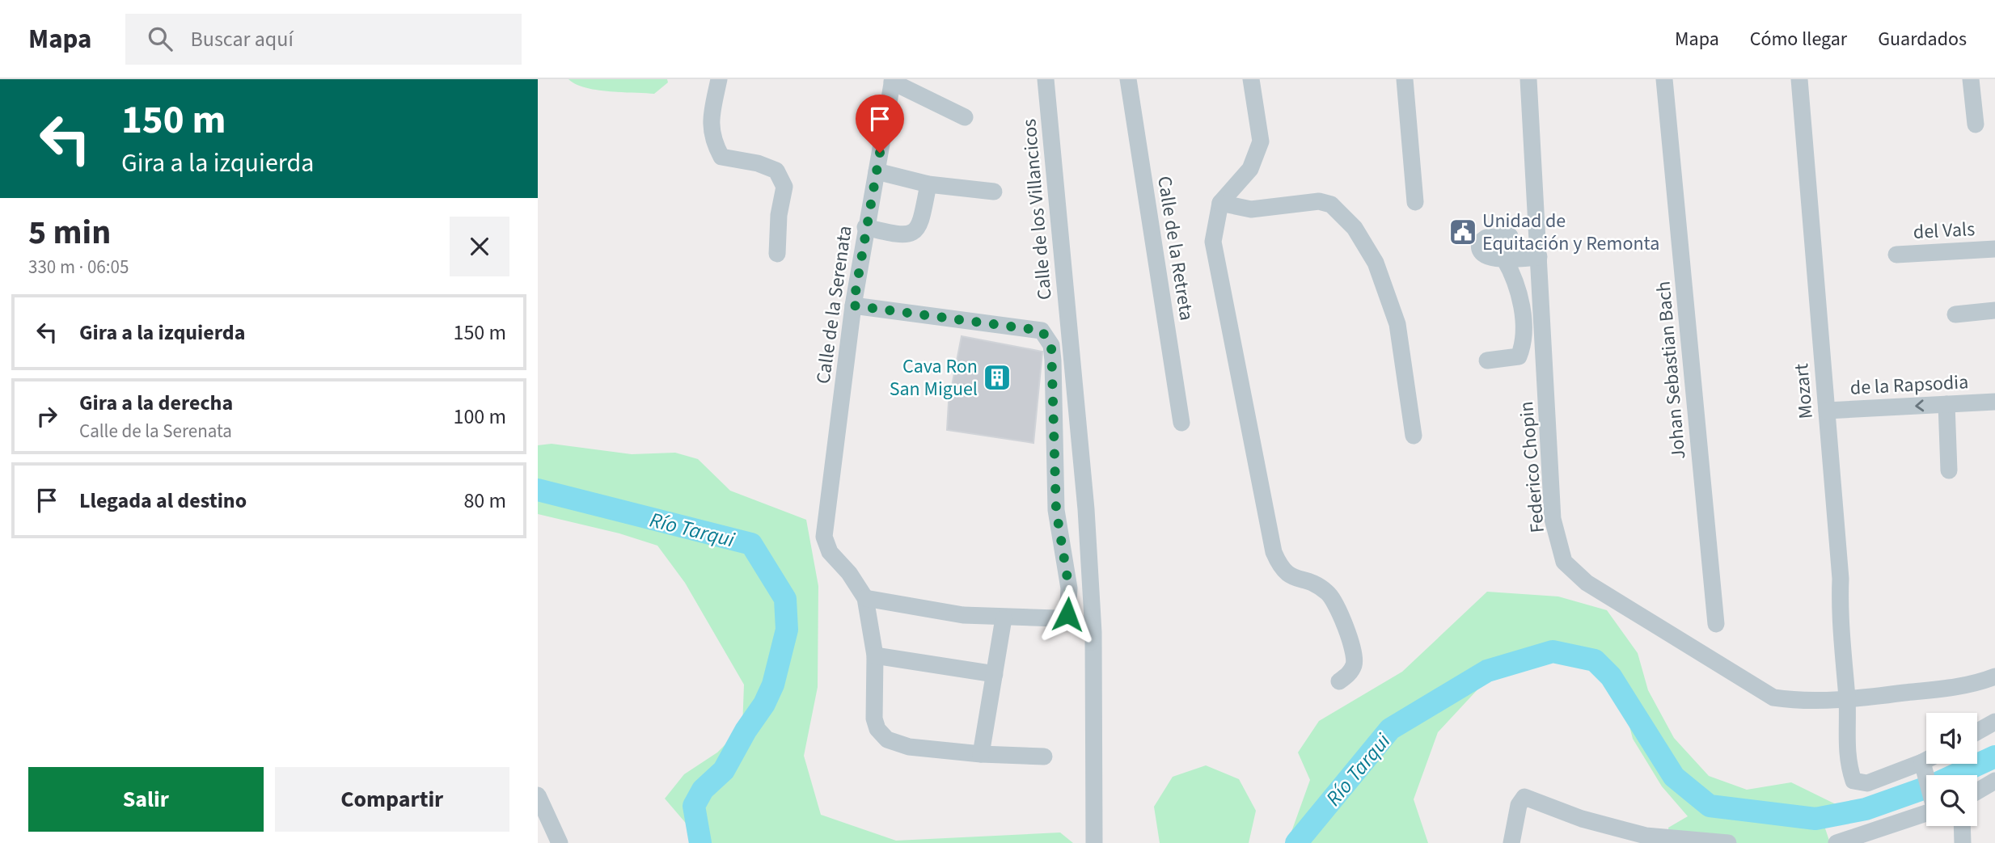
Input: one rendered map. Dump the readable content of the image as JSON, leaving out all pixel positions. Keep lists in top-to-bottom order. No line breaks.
{"streets":{"street":["Calle de los Villancicos","del Vals","Calle de la Retreta","Calle de la Serenata","Johan Sebastian Bach","de la Rapsodia","Mozart","Federico Chopin"]},"crossings":[["de la Rapsodia","Mozart"],["Mozart","Federico Chopin"]],"one_way":["de la Rapsodia"],"water":["Río Tarqui"],"places":{"public building":["Unidad de Equitación y Remonta"],"building":["Cava Ron San Miguel"]},"page":{"header":"Mapa","search":"Buscar aquí","nav":["Mapa","Cómo llegar","Guardados"],"turn":["150 m","Gira a la izquierda"],"heading":["5 min","330 m · 06:05"],"list":[{"name":"Gira a la izquierda","value":"150 m"},{"name":"Gira a la derecha","note":"Calle de la Serenata","value":"100 m"},{"name":"Llegada al destino","value":"80 m"}],"buttons":["Salir","Compartir"]}}
